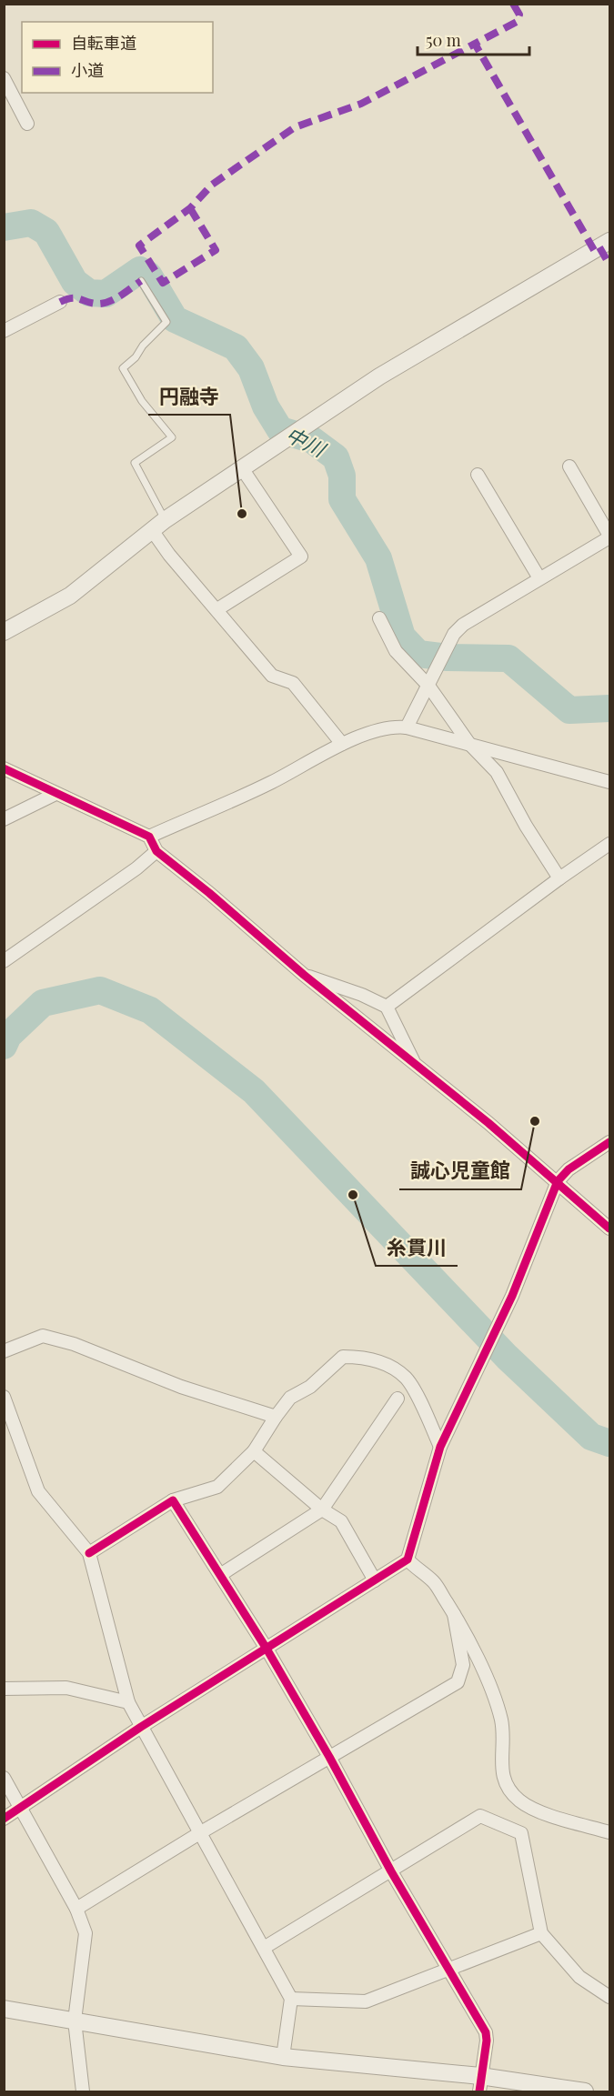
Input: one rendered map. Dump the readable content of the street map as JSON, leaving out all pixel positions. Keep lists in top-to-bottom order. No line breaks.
{"water":["中川"],"places":["円融寺","誠心児童館","糸貫川"],"legend":["自転車道","小道"],"scale_bar":"50 m"}
